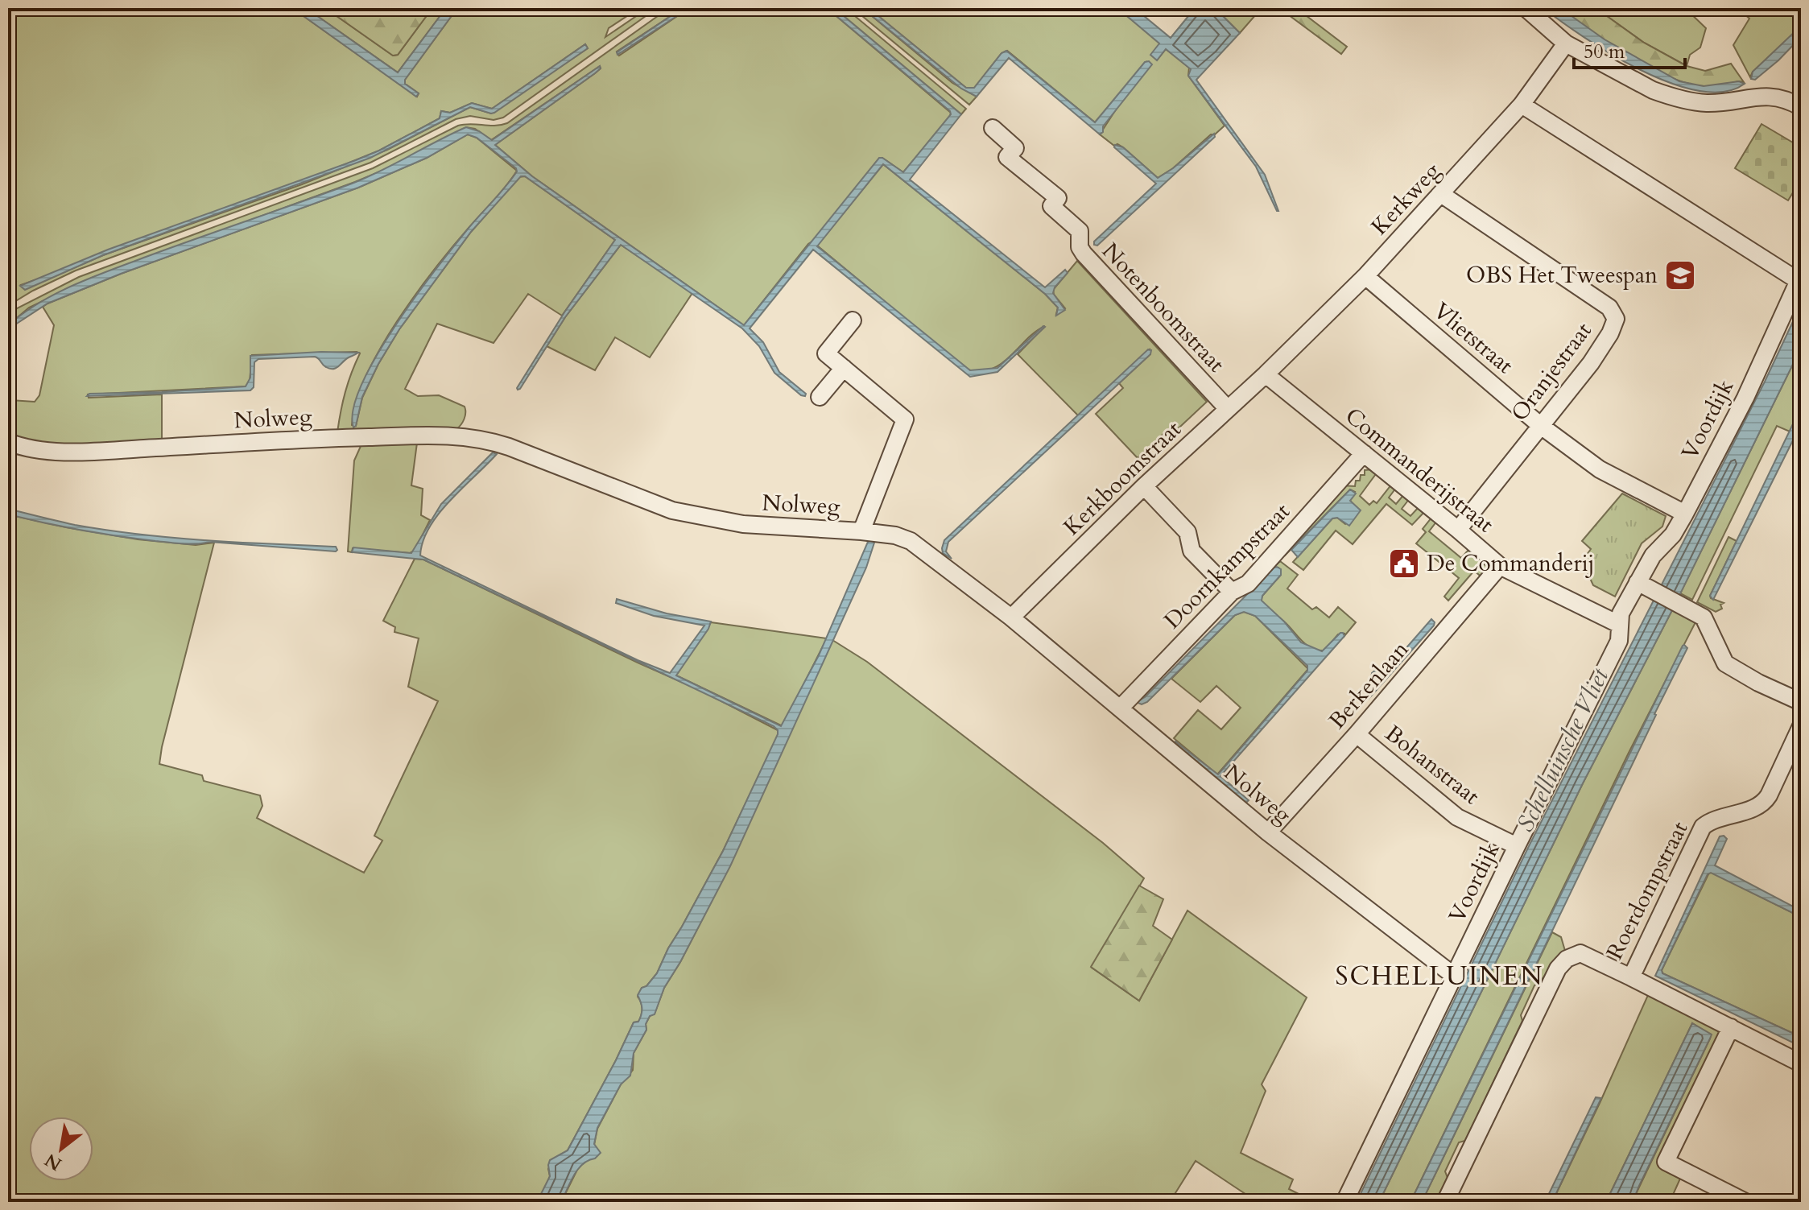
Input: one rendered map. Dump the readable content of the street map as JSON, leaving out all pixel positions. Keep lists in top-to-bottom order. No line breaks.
{"streets":{"street":["Kerkweg","Notenboomstraat","Vlietstraat","Oranjestraat","Nolweg","Voordijk","Commanderijstraat","Kerkboomstraat","Doornkampstraat","Berkenlaan","Bohanstraat","Roerdompstraat"]},"crossings":[["Kerkweg","Vlietstraat"],["Kerkweg","Oranjestraat"],["Kerkweg","Commanderijstraat"],["Kerkweg","Kerkboomstraat"],["Notenboomstraat","Kerkboomstraat"],["Vlietstraat","Oranjestraat"],["Vlietstraat","Voordijk"],["Oranjestraat","Commanderijstraat"],["Nolweg","Voordijk"],["Nolweg","Kerkboomstraat"],["Nolweg","Doornkampstraat"],["Nolweg","Berkenlaan"],["Voordijk","Commanderijstraat"],["Voordijk","Bohanstraat"],["Commanderijstraat","Kerkboomstraat"],["Commanderijstraat","Doornkampstraat"],["Commanderijstraat","Berkenlaan"],["Berkenlaan","Bohanstraat"]],"districts":["SCHELLUINEN"],"water":["Schelluinsche Vliet"],"places":{"school or university":["OBS Het Tweespan"],"public building":["De Commanderij"]},"scale_bar":"50 m","north":"bottom left"}
